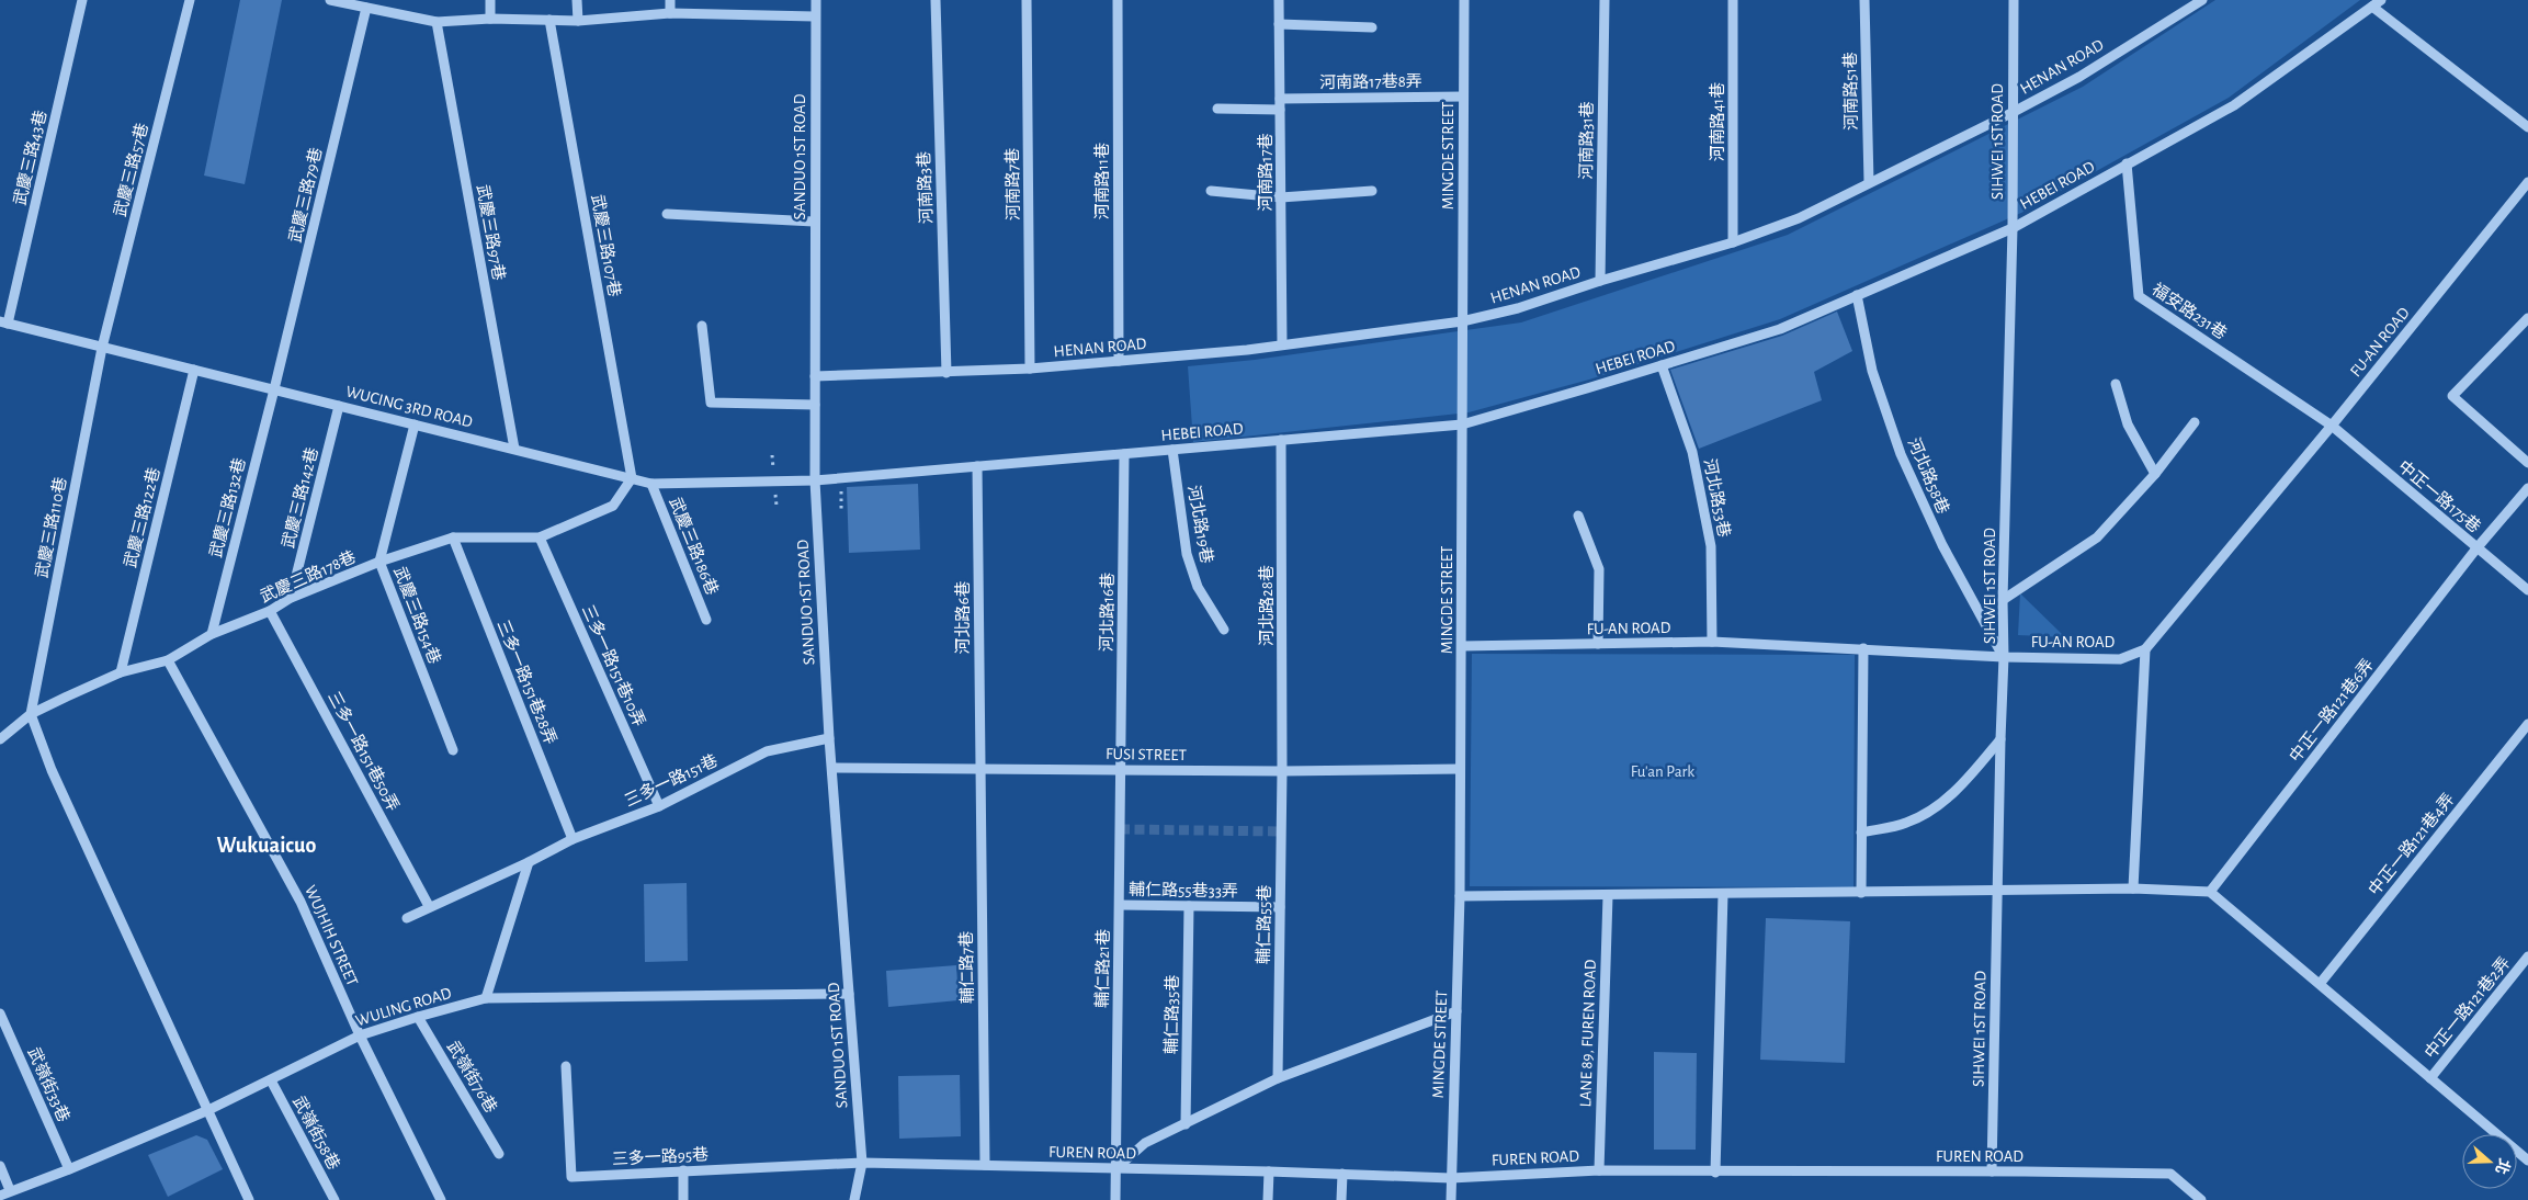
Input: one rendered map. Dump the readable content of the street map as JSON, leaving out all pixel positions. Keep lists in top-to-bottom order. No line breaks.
{"streets":{"street":["HENAN ROAD","河南路17巷8弄","河南路51巷","河南路41巷","河南路31巷","SIHWEI 1ST ROAD","MINGDE STREET","SANDUO 1ST ROAD","武慶三路43巷","武慶三路57巷","河南路17巷","河南路11巷","河南路7巷","HEBEI ROAD","河南路3巷","武慶三路79巷","武慶三路97巷","武慶三路107巷","福安路231巷","FU-AN ROAD","WUCING 3RD ROAD","河北路58巷","中正一路175巷","武慶三路142巷","河北路53巷","武慶三路132巷","武慶三路122巷","河北路19巷","武慶三路110巷","武慶三路186巷","武慶三路178巷","河北路28巷","河北路16巷","武慶三路154巷","河北路6巷","三多一路151巷10弄","三多一路151巷28弄","中正一路121巷6弄","三多一路151巷50弄","FUSI STREET","三多一路151巷","中正一路121巷4弄","輔仁路55巷33弄","輔仁路55巷","WUJHIH STREET","輔仁路7巷","輔仁路21巷","WULING ROAD","中正一路121巷2弄","輔仁路35巷","LANE 89, FUREN ROAD","武嶺街76巷","武嶺街33巷","武嶺街58巷","FUREN ROAD","三多一路95巷"]},"crossings":[["HENAN ROAD","河南路51巷"],["HENAN ROAD","河南路41巷"],["HENAN ROAD","河南路31巷"],["HENAN ROAD","SIHWEI 1ST ROAD"],["HENAN ROAD","MINGDE STREET"],["HENAN ROAD","SANDUO 1ST ROAD"],["HENAN ROAD","河南路17巷"],["HENAN ROAD","河南路11巷"],["HENAN ROAD","河南路7巷"],["HENAN ROAD","河南路3巷"],["河南路17巷8弄","MINGDE STREET"],["河南路17巷8弄","河南路17巷"],["SIHWEI 1ST ROAD","HEBEI ROAD"],["SIHWEI 1ST ROAD","FU-AN ROAD"],["SIHWEI 1ST ROAD","河北路58巷"],["SIHWEI 1ST ROAD","FUREN ROAD"],["MINGDE STREET","HEBEI ROAD"],["MINGDE STREET","FU-AN ROAD"],["MINGDE STREET","FUSI STREET"],["MINGDE STREET","FUREN ROAD"],["SANDUO 1ST ROAD","HEBEI ROAD"],["SANDUO 1ST ROAD","WUCING 3RD ROAD"],["SANDUO 1ST ROAD","FUSI STREET"],["SANDUO 1ST ROAD","三多一路151巷"],["SANDUO 1ST ROAD","WULING ROAD"],["SANDUO 1ST ROAD","FUREN ROAD"],["SANDUO 1ST ROAD","三多一路95巷"],["武慶三路43巷","WUCING 3RD ROAD"],["武慶三路57巷","WUCING 3RD ROAD"],["武慶三路57巷","武慶三路110巷"],["HEBEI ROAD","福安路231巷"],["HEBEI ROAD","WUCING 3RD ROAD"],["HEBEI ROAD","河北路58巷"],["HEBEI ROAD","河北路53巷"],["HEBEI ROAD","河北路19巷"],["HEBEI ROAD","河北路28巷"],["HEBEI ROAD","河北路16巷"],["HEBEI ROAD","河北路6巷"],["武慶三路79巷","WUCING 3RD ROAD"],["武慶三路79巷","武慶三路132巷"],["武慶三路97巷","WUCING 3RD ROAD"],["武慶三路107巷","WUCING 3RD ROAD"],["武慶三路107巷","武慶三路178巷"],["福安路231巷","FU-AN ROAD"],["福安路231巷","中正一路175巷"],["FU-AN ROAD","河北路58巷"],["FU-AN ROAD","中正一路175巷"],["FU-AN ROAD","河北路53巷"],["WUCING 3RD ROAD","武慶三路142巷"],["WUCING 3RD ROAD","武慶三路132巷"],["WUCING 3RD ROAD","武慶三路122巷"],["WUCING 3RD ROAD","武慶三路110巷"],["WUCING 3RD ROAD","武慶三路186巷"],["WUCING 3RD ROAD","武慶三路178巷"],["WUCING 3RD ROAD","武慶三路154巷"],["中正一路175巷","中正一路121巷6弄"],["武慶三路142巷","武慶三路178巷"],["武慶三路132巷","武慶三路178巷"],["武慶三路122巷","武慶三路178巷"],["武慶三路110巷","武慶三路178巷"],["武慶三路178巷","武慶三路154巷"],["武慶三路178巷","三多一路151巷10弄"],["武慶三路178巷","三多一路151巷28弄"],["武慶三路178巷","三多一路151巷50弄"],["武慶三路178巷","WUJHIH STREET"],["河北路28巷","FUSI STREET"],["河北路28巷","輔仁路55巷"],["河北路16巷","FUSI STREET"],["河北路16巷","輔仁路21巷"],["河北路6巷","FUSI STREET"],["河北路6巷","輔仁路7巷"],["三多一路151巷10弄","三多一路151巷"],["三多一路151巷28弄","三多一路151巷"],["三多一路151巷50弄","三多一路151巷"],["FUSI STREET","輔仁路55巷"],["FUSI STREET","輔仁路7巷"],["FUSI STREET","輔仁路21巷"],["輔仁路55巷33弄","輔仁路55巷"],["輔仁路55巷33弄","輔仁路21巷"],["輔仁路55巷33弄","輔仁路35巷"],["WUJHIH STREET","WULING ROAD"],["輔仁路7巷","FUREN ROAD"],["輔仁路21巷","FUREN ROAD"],["WULING ROAD","武嶺街76巷"],["WULING ROAD","武嶺街33巷"],["WULING ROAD","武嶺街58巷"],["LANE 89, FUREN ROAD","FUREN ROAD"],["FUREN ROAD","三多一路95巷"]],"districts":["Wukuaicuo"],"parks":["Fu'an Park"],"north":"right"}
